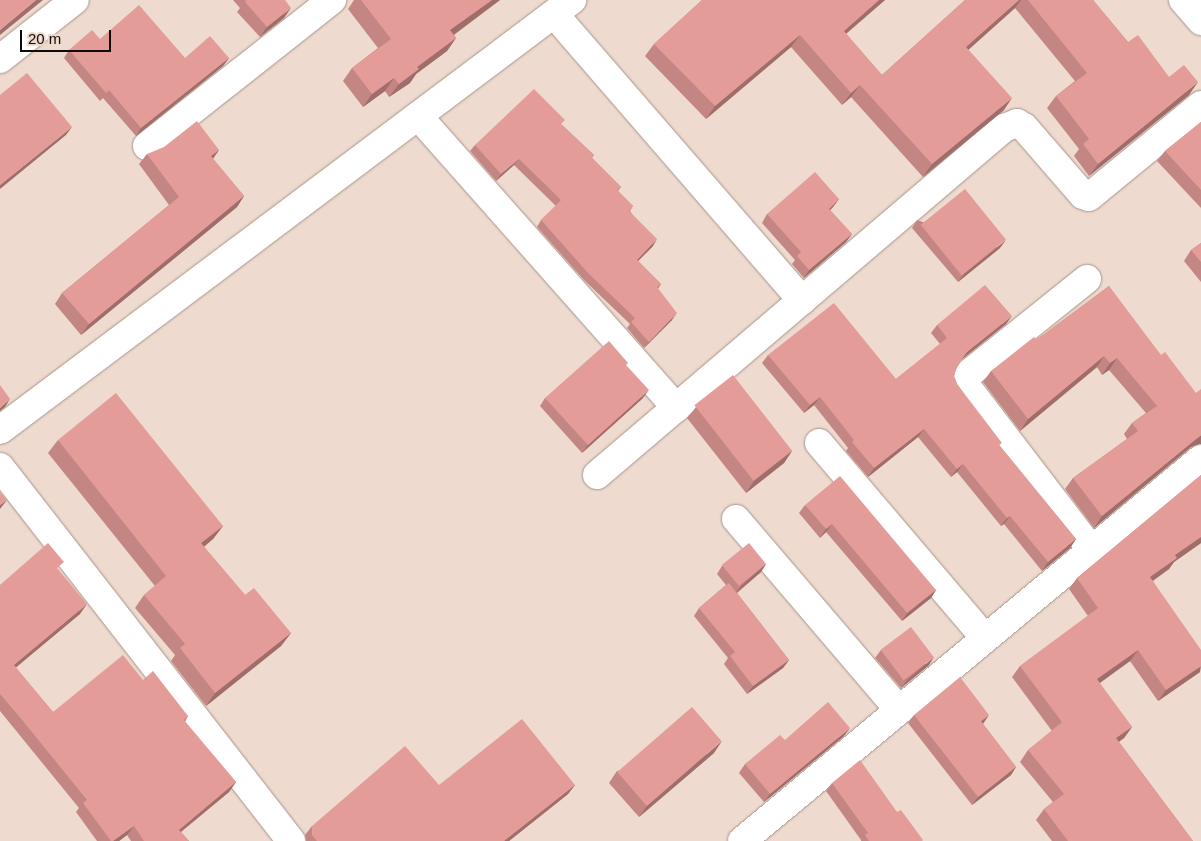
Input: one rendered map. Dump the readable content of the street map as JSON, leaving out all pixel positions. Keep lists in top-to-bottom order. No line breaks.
{"scale_bar":"20 m"}
